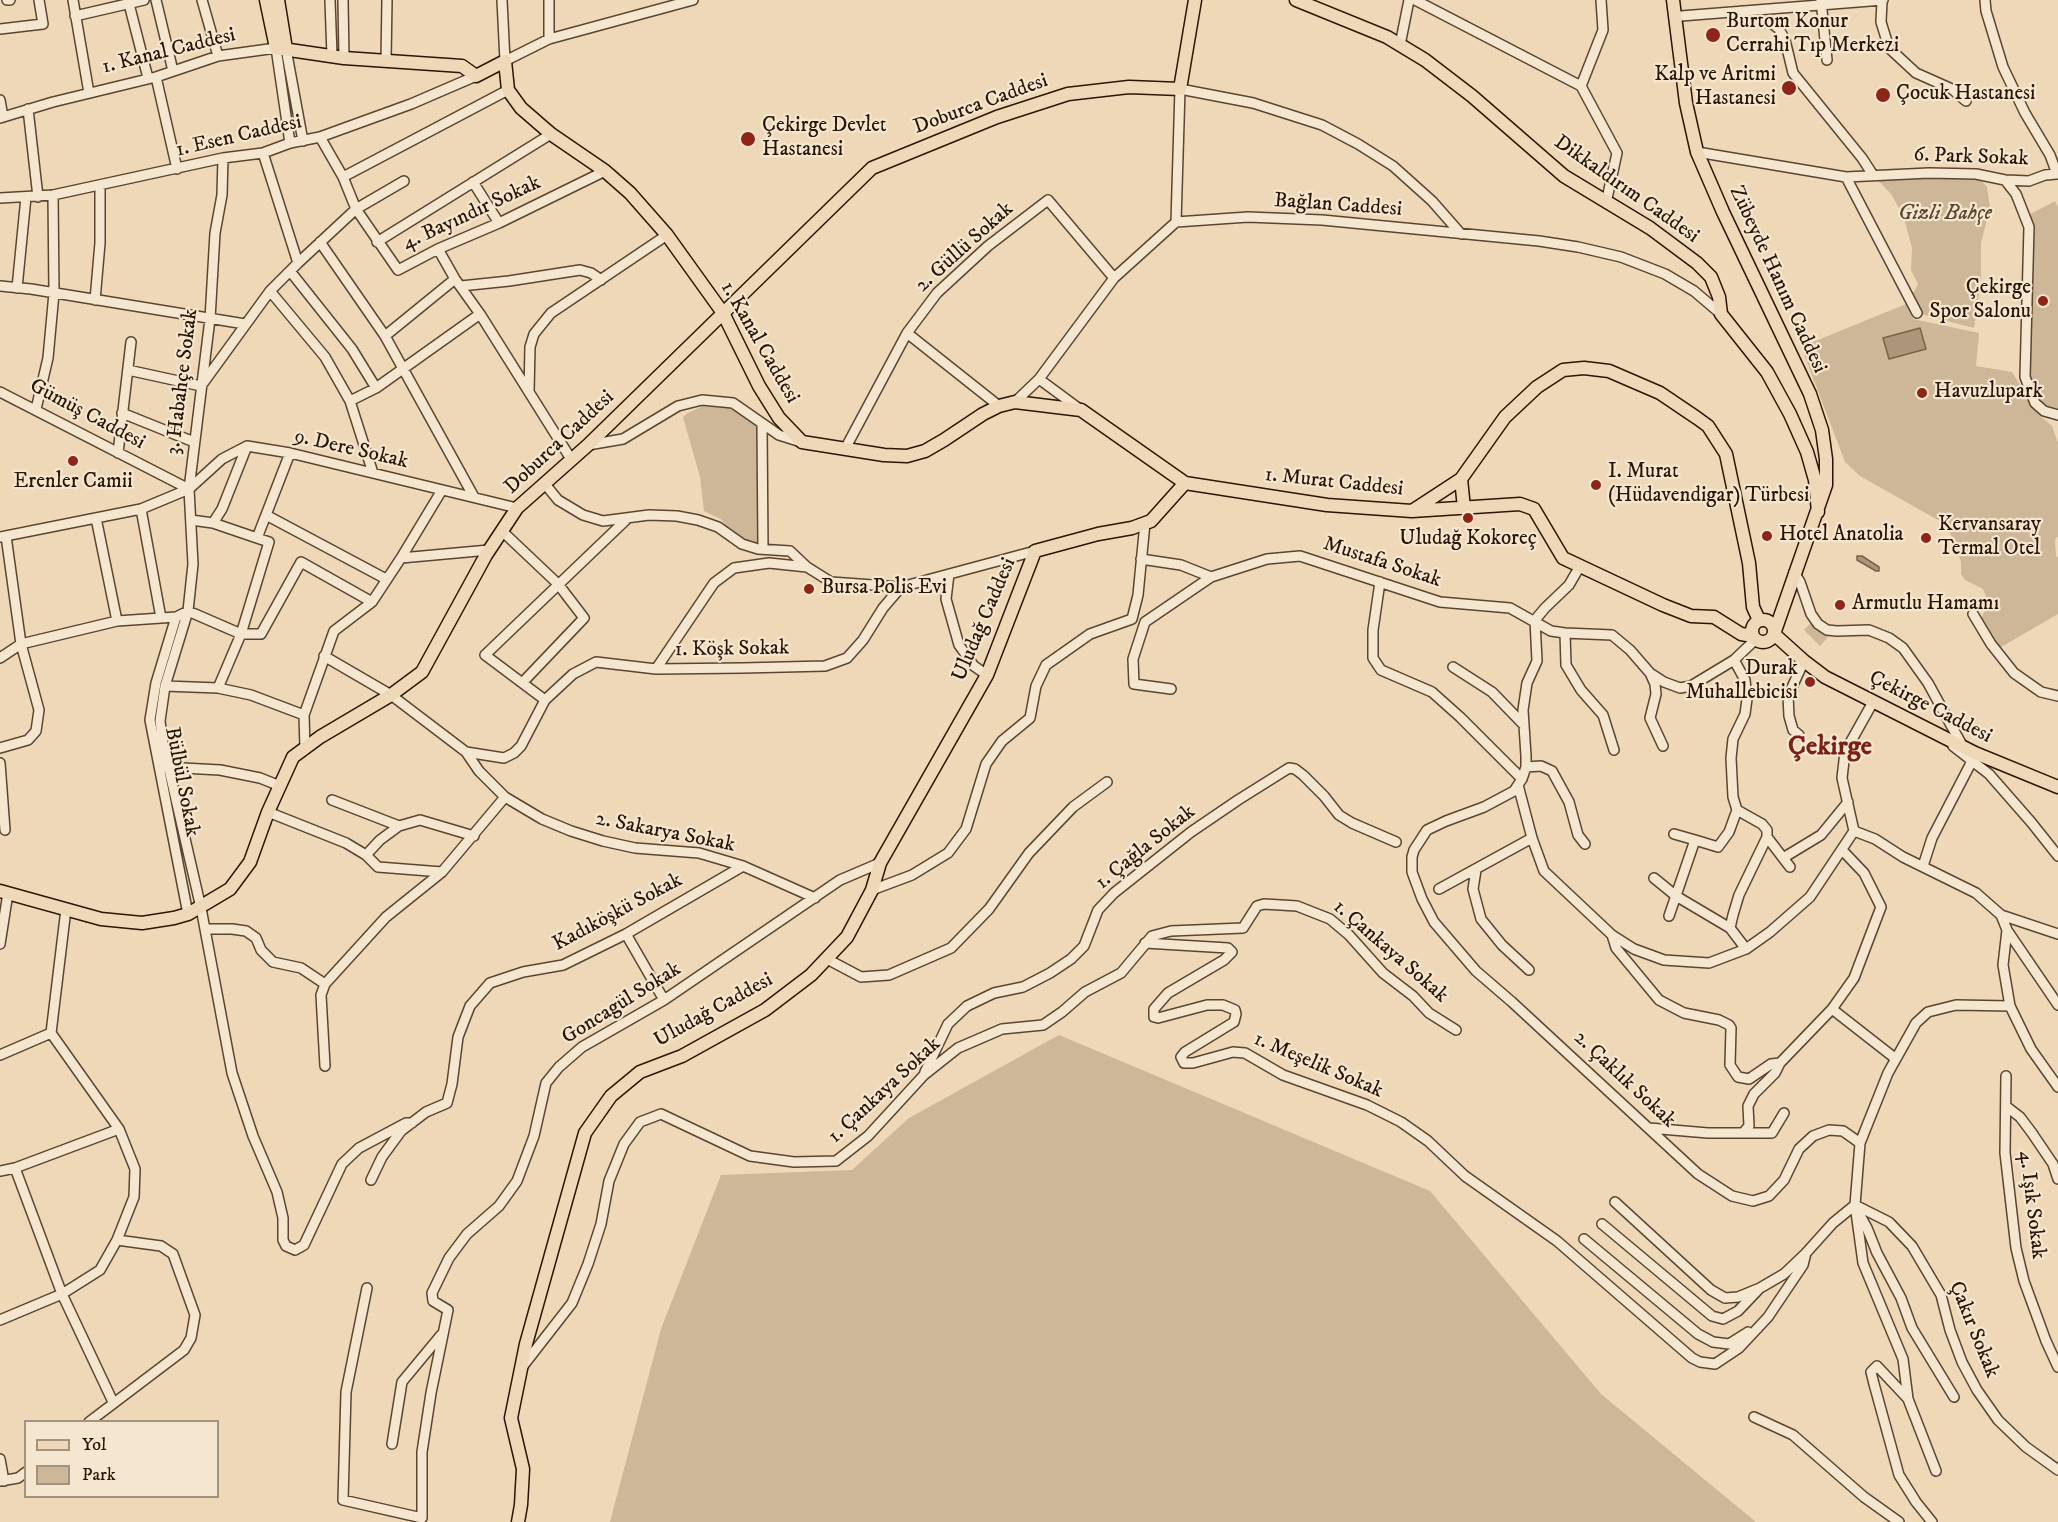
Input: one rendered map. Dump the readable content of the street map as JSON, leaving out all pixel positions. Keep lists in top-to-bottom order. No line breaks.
{"streets":{"main road":["1. Kanal Caddesi","Doburca Caddesi","Dikkaldırım Caddesi","Zübeyde Hanım Caddesi","1. Murat Caddesi","Uludağ Caddesi","Çekirge Caddesi"],"street":["1. Esen Caddesi","6. Park Sokak","Bağlan Caddesi","4. Bayındır Sokak","2. Güllü Sokak","3. Habahçe Sokak","Gümüş Caddesi","9. Dere Sokak","Mustafa Sokak","1. Köşk Sokak","Bülbül Sokak","2. Sakarya Sokak","1. Çağla Sokak","Kadıköşkü Sokak","1. Çankaya Sokak","Goncagül Sokak","1. Meşelik Sokak","2. Çaklık Sokak","4. Işık Sokak","Çakır Sokak"]},"crossings":[["1. Kanal Caddesi","Doburca Caddesi"],["1. Kanal Caddesi","1. Esen Caddesi"],["1. Kanal Caddesi","4. Bayındır Sokak"],["Doburca Caddesi","9. Dere Sokak"],["Doburca Caddesi","Bülbül Sokak"],["1. Esen Caddesi","4. Bayındır Sokak"],["1. Esen Caddesi","3. Habahçe Sokak"],["6. Park Sokak","Zübeyde Hanım Caddesi"],["Dikkaldırım Caddesi","Bağlan Caddesi"],["Dikkaldırım Caddesi","Zübeyde Hanım Caddesi"],["3. Habahçe Sokak","Gümüş Caddesi"],["3. Habahçe Sokak","Bülbül Sokak"],["1. Murat Caddesi","Uludağ Caddesi"],["Mustafa Sokak","Çekirge Caddesi"],["Uludağ Caddesi","1. Çankaya Sokak"],["Uludağ Caddesi","Goncagül Sokak"],["Bülbül Sokak","Kadıköşkü Sokak"],["2. Sakarya Sokak","Kadıköşkü Sokak"],["1. Çağla Sokak","1. Çankaya Sokak"],["1. Çankaya Sokak","1. Meşelik Sokak"]],"districts":["Çekirge"],"parks":["Gizli Bahçe"],"places":["Burtom Konur Cerrahi Tıp Merkezi","Kalp ve Aritmi Hastanesi","Çocuk Hastanesi","Çekirge Devlet Hastanesi","Çekirge Spor Salonu","Havuzlupark","Erenler Camii","I. Murat (Hüdavendigar) Türbesi","Uludağ Kokoreç","Hotel Anatolia","Kervansaray Termal Otel","Bursa Polis Evi","Armutlu Hamamı","Durak Muhallebicisi"],"legend":["Yol","Park"]}
